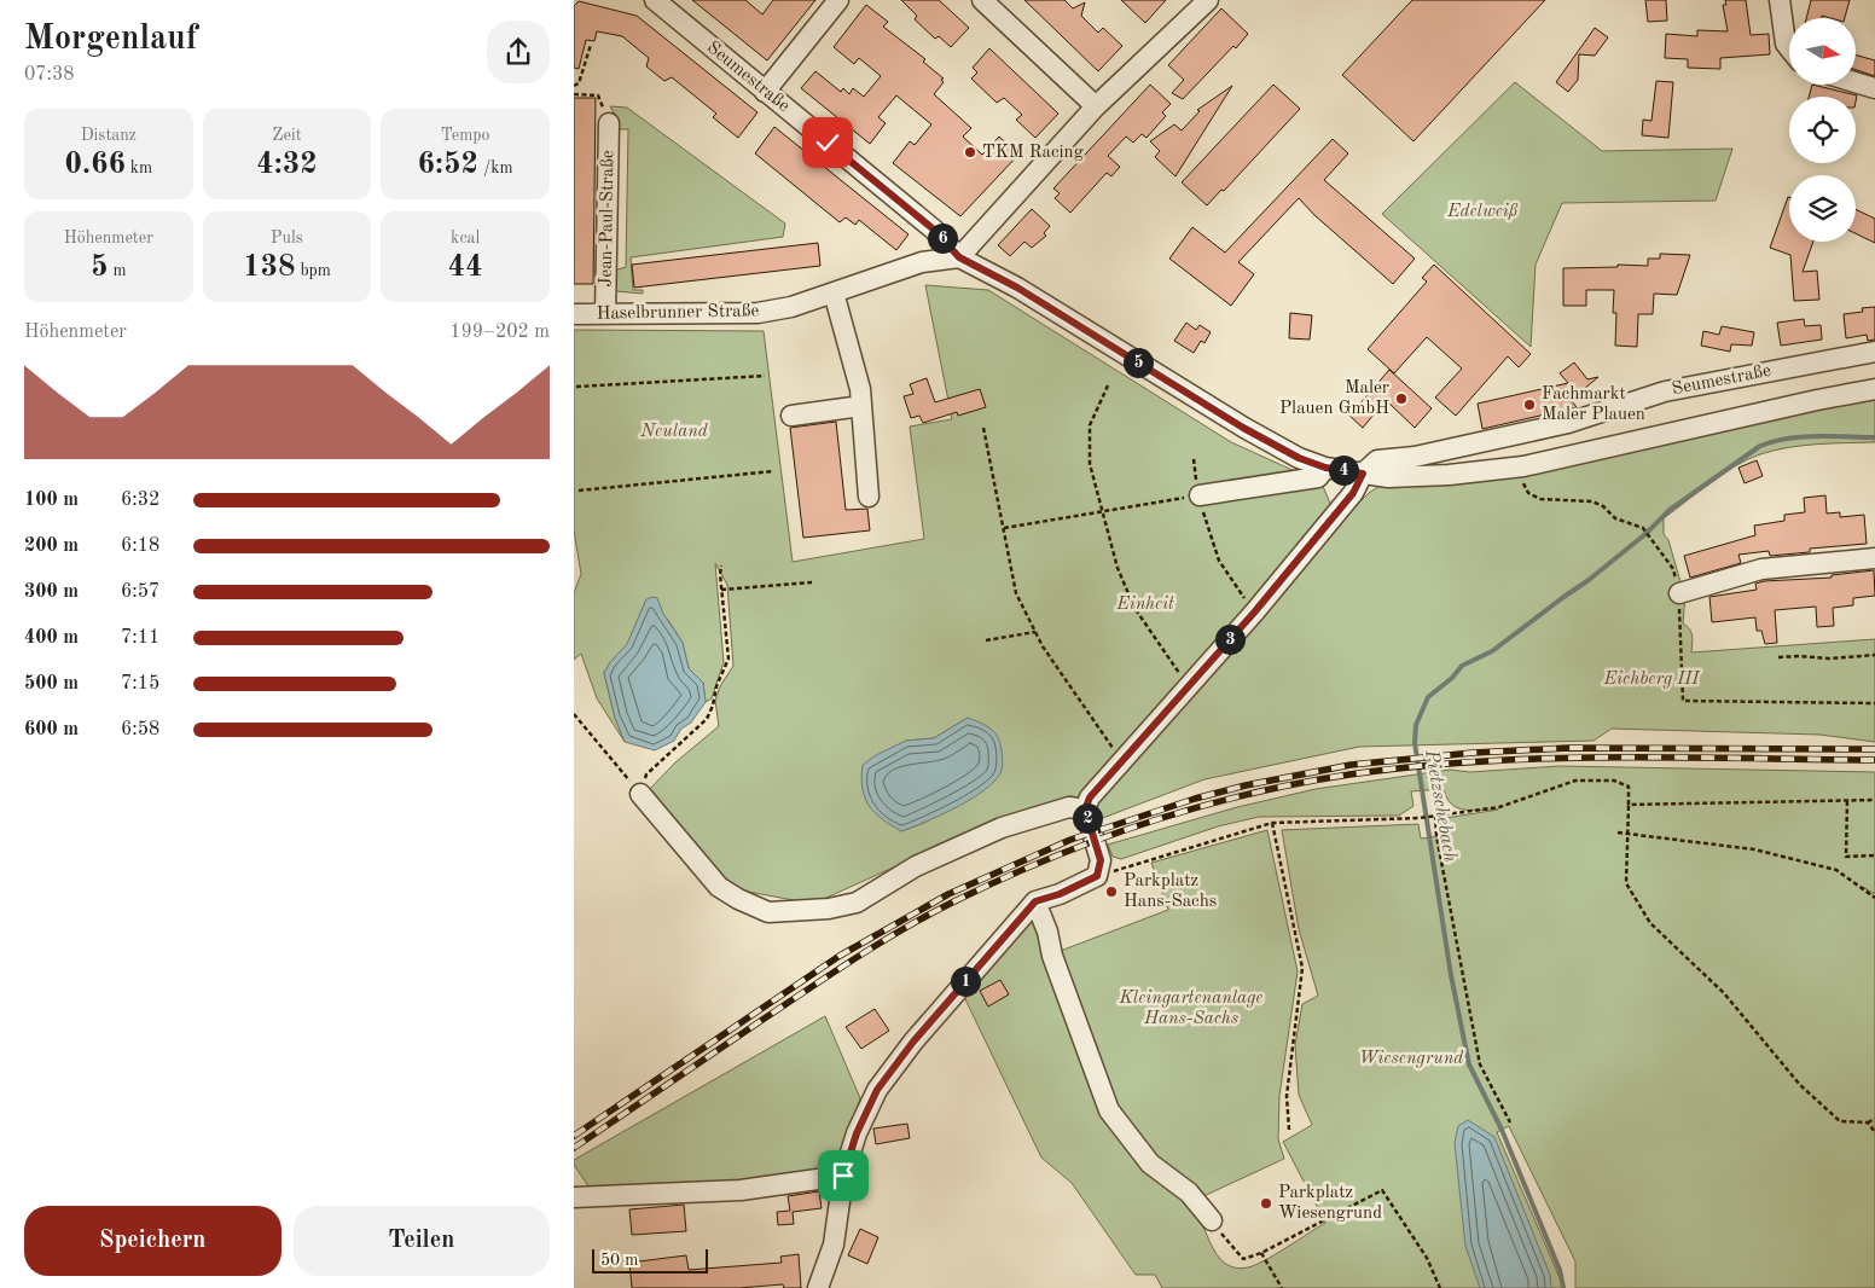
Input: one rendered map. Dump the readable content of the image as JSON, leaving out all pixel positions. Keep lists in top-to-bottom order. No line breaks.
{"streets":{"street":["Seumestraße","Jean-Paul-Straße","Haselbrunner Straße"]},"crossings":[["Seumestraße","Haselbrunner Straße"],["Jean-Paul-Straße","Haselbrunner Straße"]],"water":["Pietzschebach"],"parks":["Edelweiß","Neuland","Einheit","Eichberg III","Kleingartenanlage Hans-Sachs","Wiesengrund"],"places":["TKM Racing","Maler Plauen GmbH","Fachmarkt Maler Plauen","Parkplatz Hans-Sachs","Parkplatz Wiesengrund"],"scale_bar":"50 m","north":"right","page":{"heading":["Morgenlauf","07:38"],"stats":[["Distanz","0.66 km"],["Zeit","4:32"],["Tempo","6:52 /km"],["Höhenmeter","5 m"],["Puls","138 bpm"],["kcal","44"]],"pins":["6","5","4","3","2","1"],"chart":["Höhenmeter","199–202 m"],"list":[{"name":"100 m","note":"6:32"},{"name":"200 m","note":"6:18"},{"name":"300 m","note":"6:57"},{"name":"400 m","note":"7:11"},{"name":"500 m","note":"7:15"},{"name":"600 m","note":"6:58"}],"buttons":["Speichern","Teilen"],"scale":"50 m"}}
